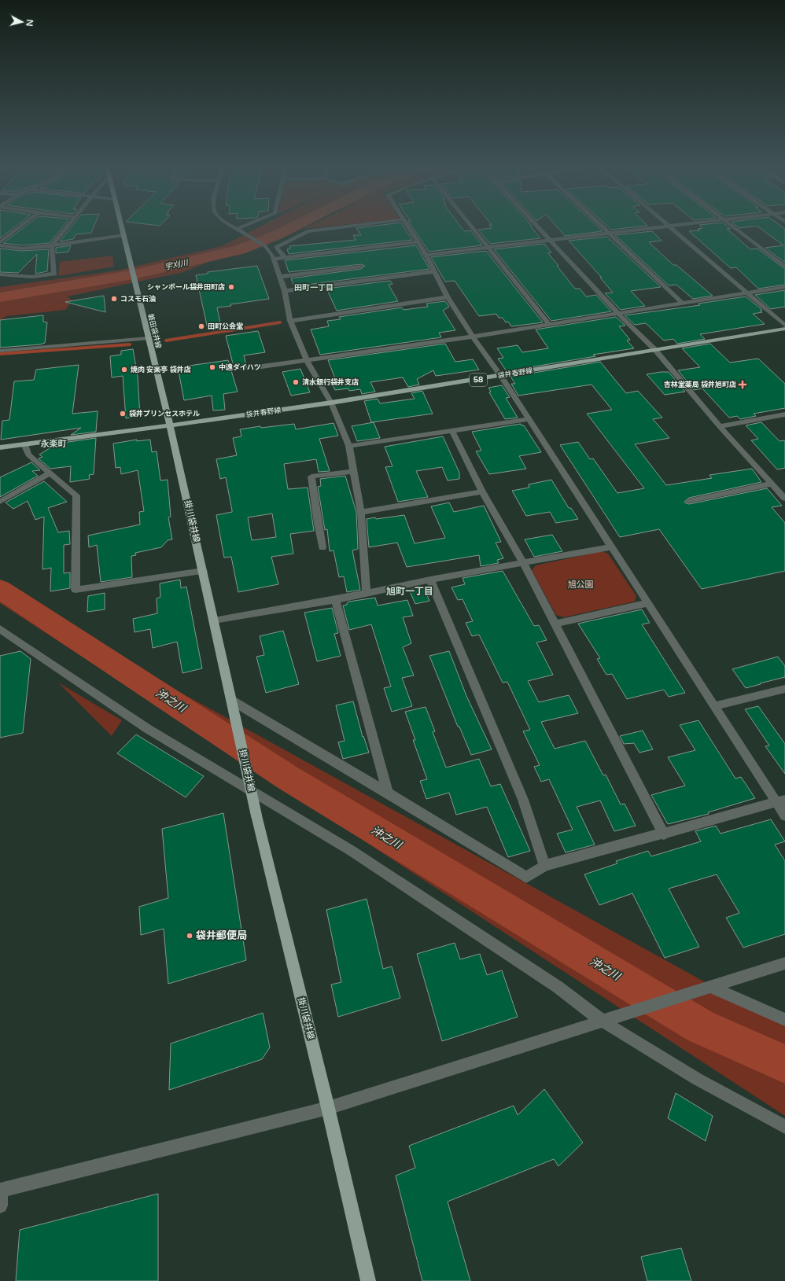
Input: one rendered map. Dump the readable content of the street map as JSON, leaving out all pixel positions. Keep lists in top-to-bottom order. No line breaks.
{"streets":{"main road":["磐田袋井線","袋井春野線","58","掛川袋井線"]},"crossings":[["磐田袋井線","袋井春野線"],["磐田袋井線","掛川袋井線"],["袋井春野線","掛川袋井線"]],"districts":["田町一丁目","永楽町","旭町一丁目"],"water":["宇刈川","沖之川"],"parks":["旭公園"],"places":{"other":["シャンボール袋井田町店","コスモ石油","田町公会堂","中遠ダイハツ","焼肉 安楽亭 袋井店","清水銀行袋井支店","袋井プリンセスホテル","袋井郵便局"],"health":["杏林堂薬局 袋井旭町店"]},"north":"right"}
